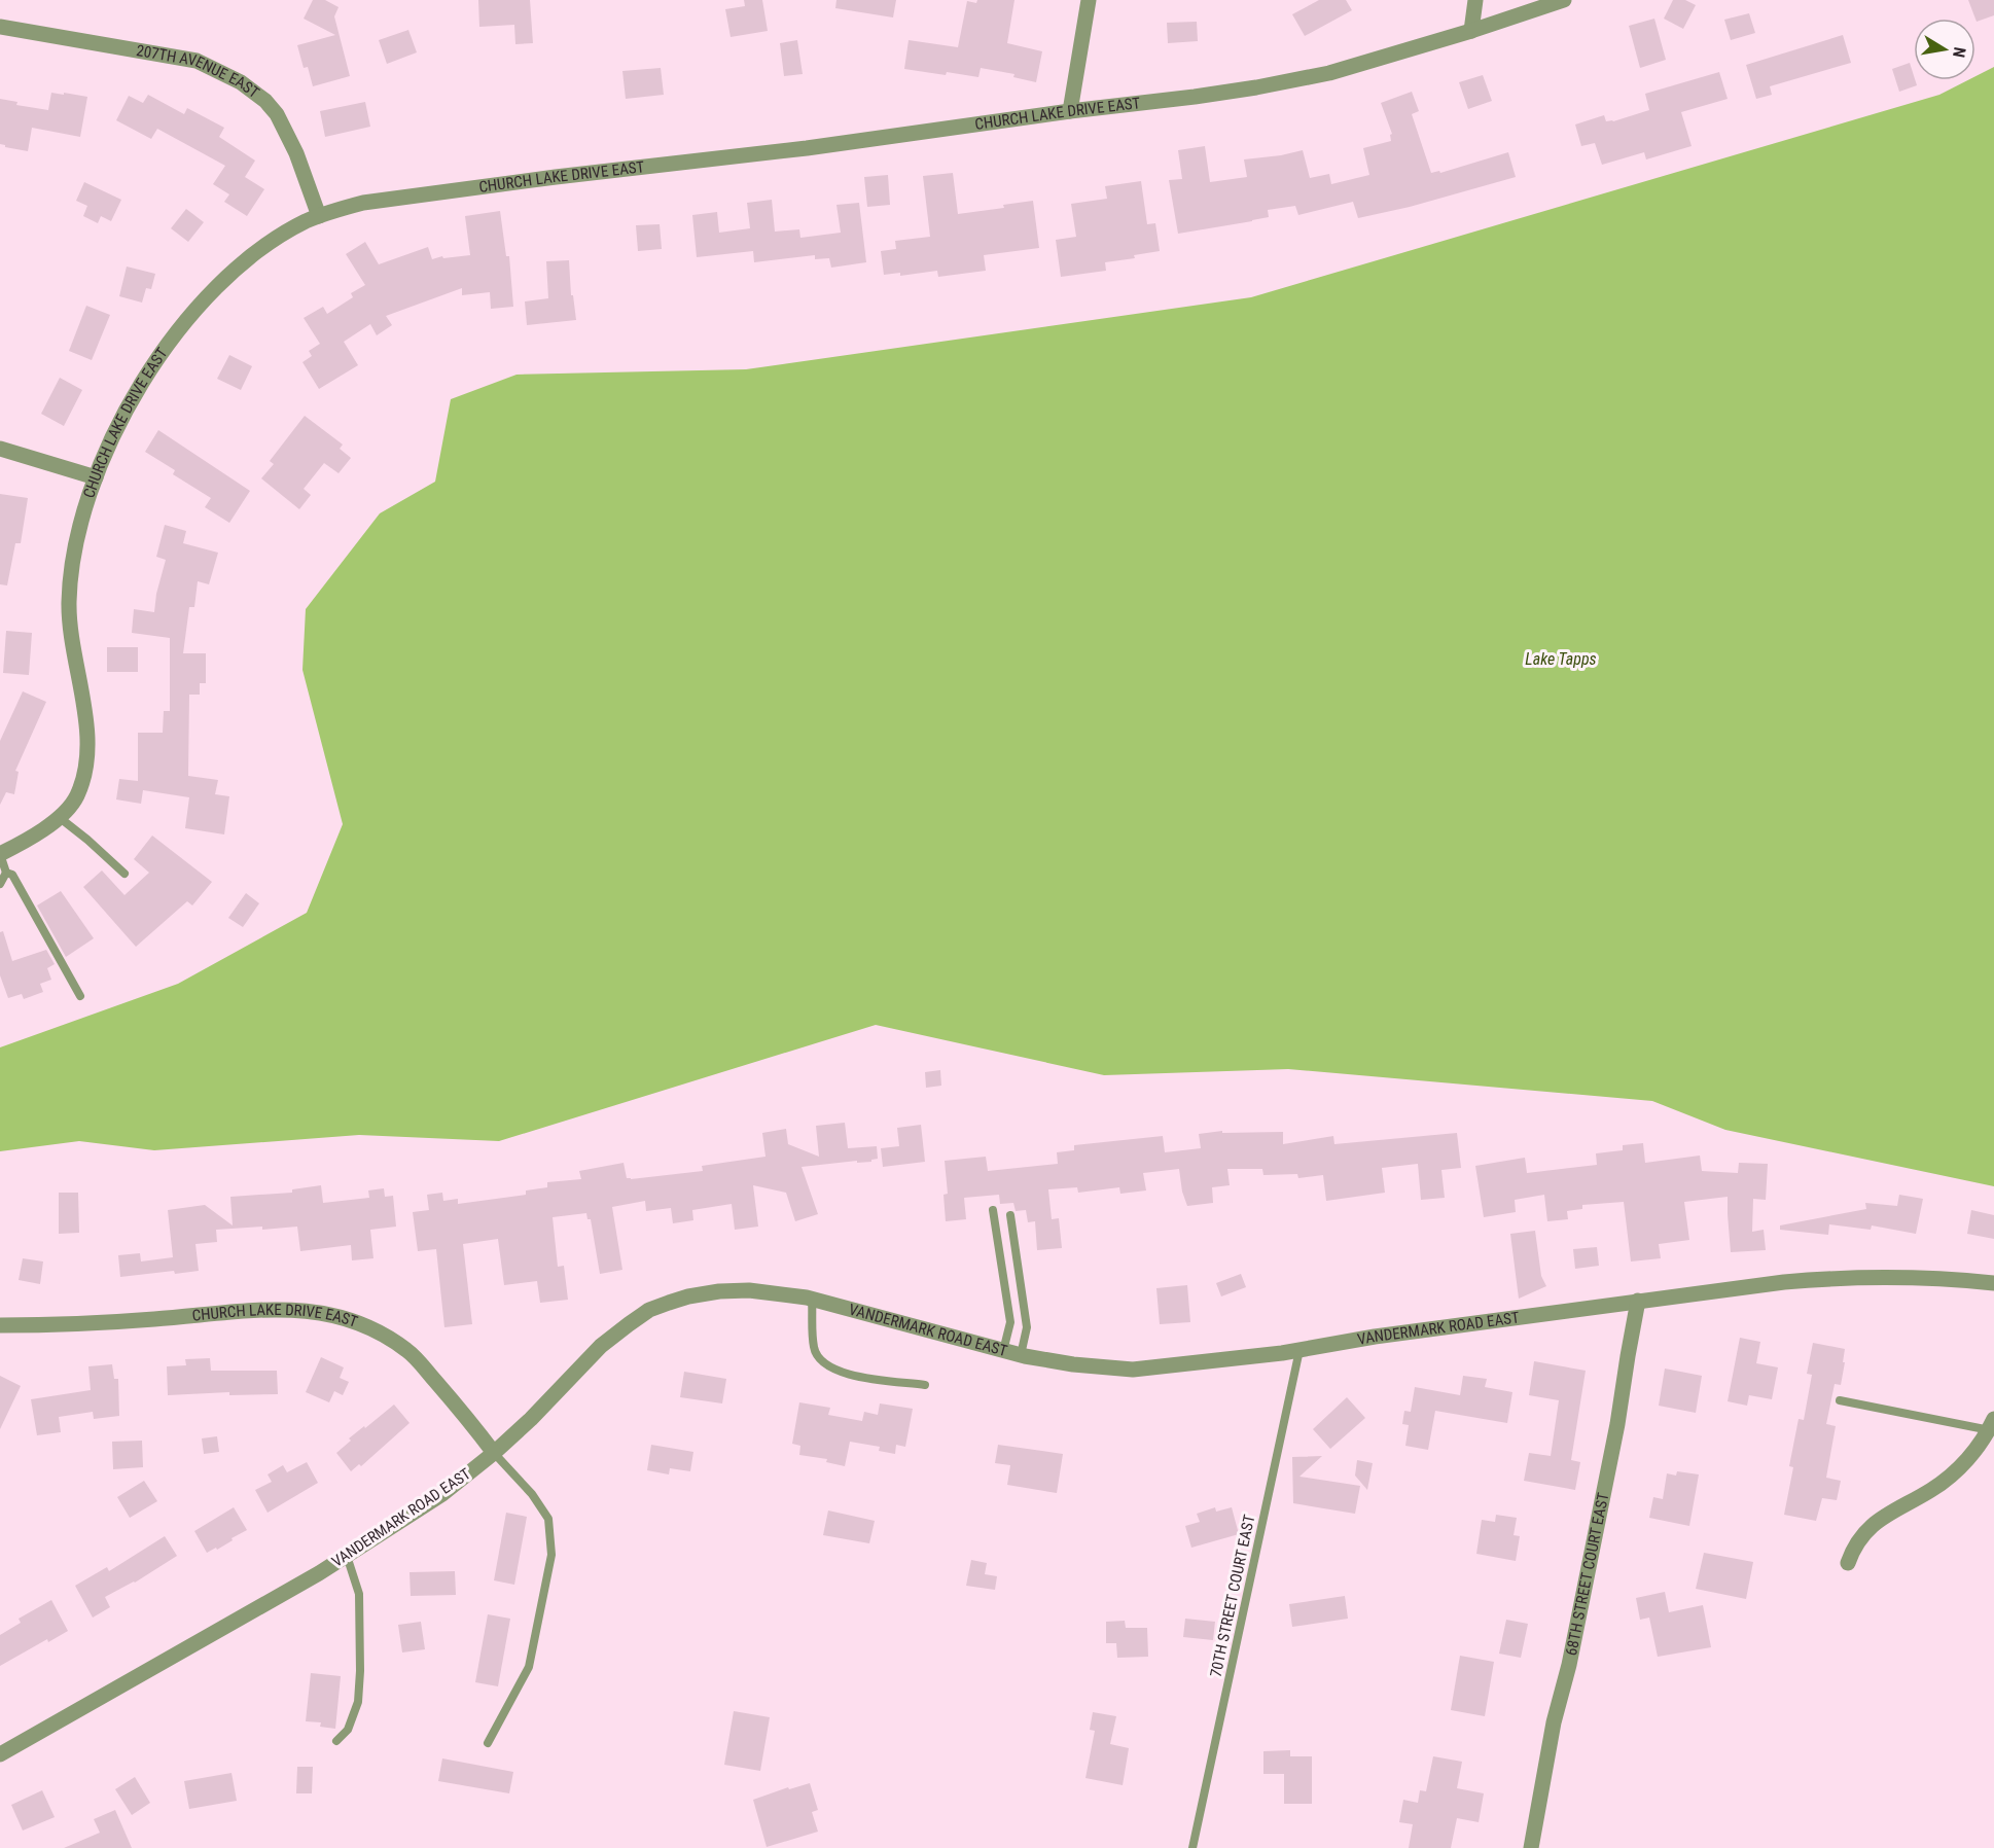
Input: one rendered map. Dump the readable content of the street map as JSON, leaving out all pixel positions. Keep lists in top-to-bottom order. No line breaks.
{"streets":{"street":["207TH AVENUE EAST","CHURCH LAKE DRIVE EAST","VANDERMARK ROAD EAST","68TH STREET COURT EAST"],"lane":["70TH STREET COURT EAST"]},"crossings":[["207TH AVENUE EAST","CHURCH LAKE DRIVE EAST"],["CHURCH LAKE DRIVE EAST","VANDERMARK ROAD EAST"],["VANDERMARK ROAD EAST","68TH STREET COURT EAST"],["VANDERMARK ROAD EAST","70TH STREET COURT EAST"]],"water":["Lake Tapps"],"north":"right"}
